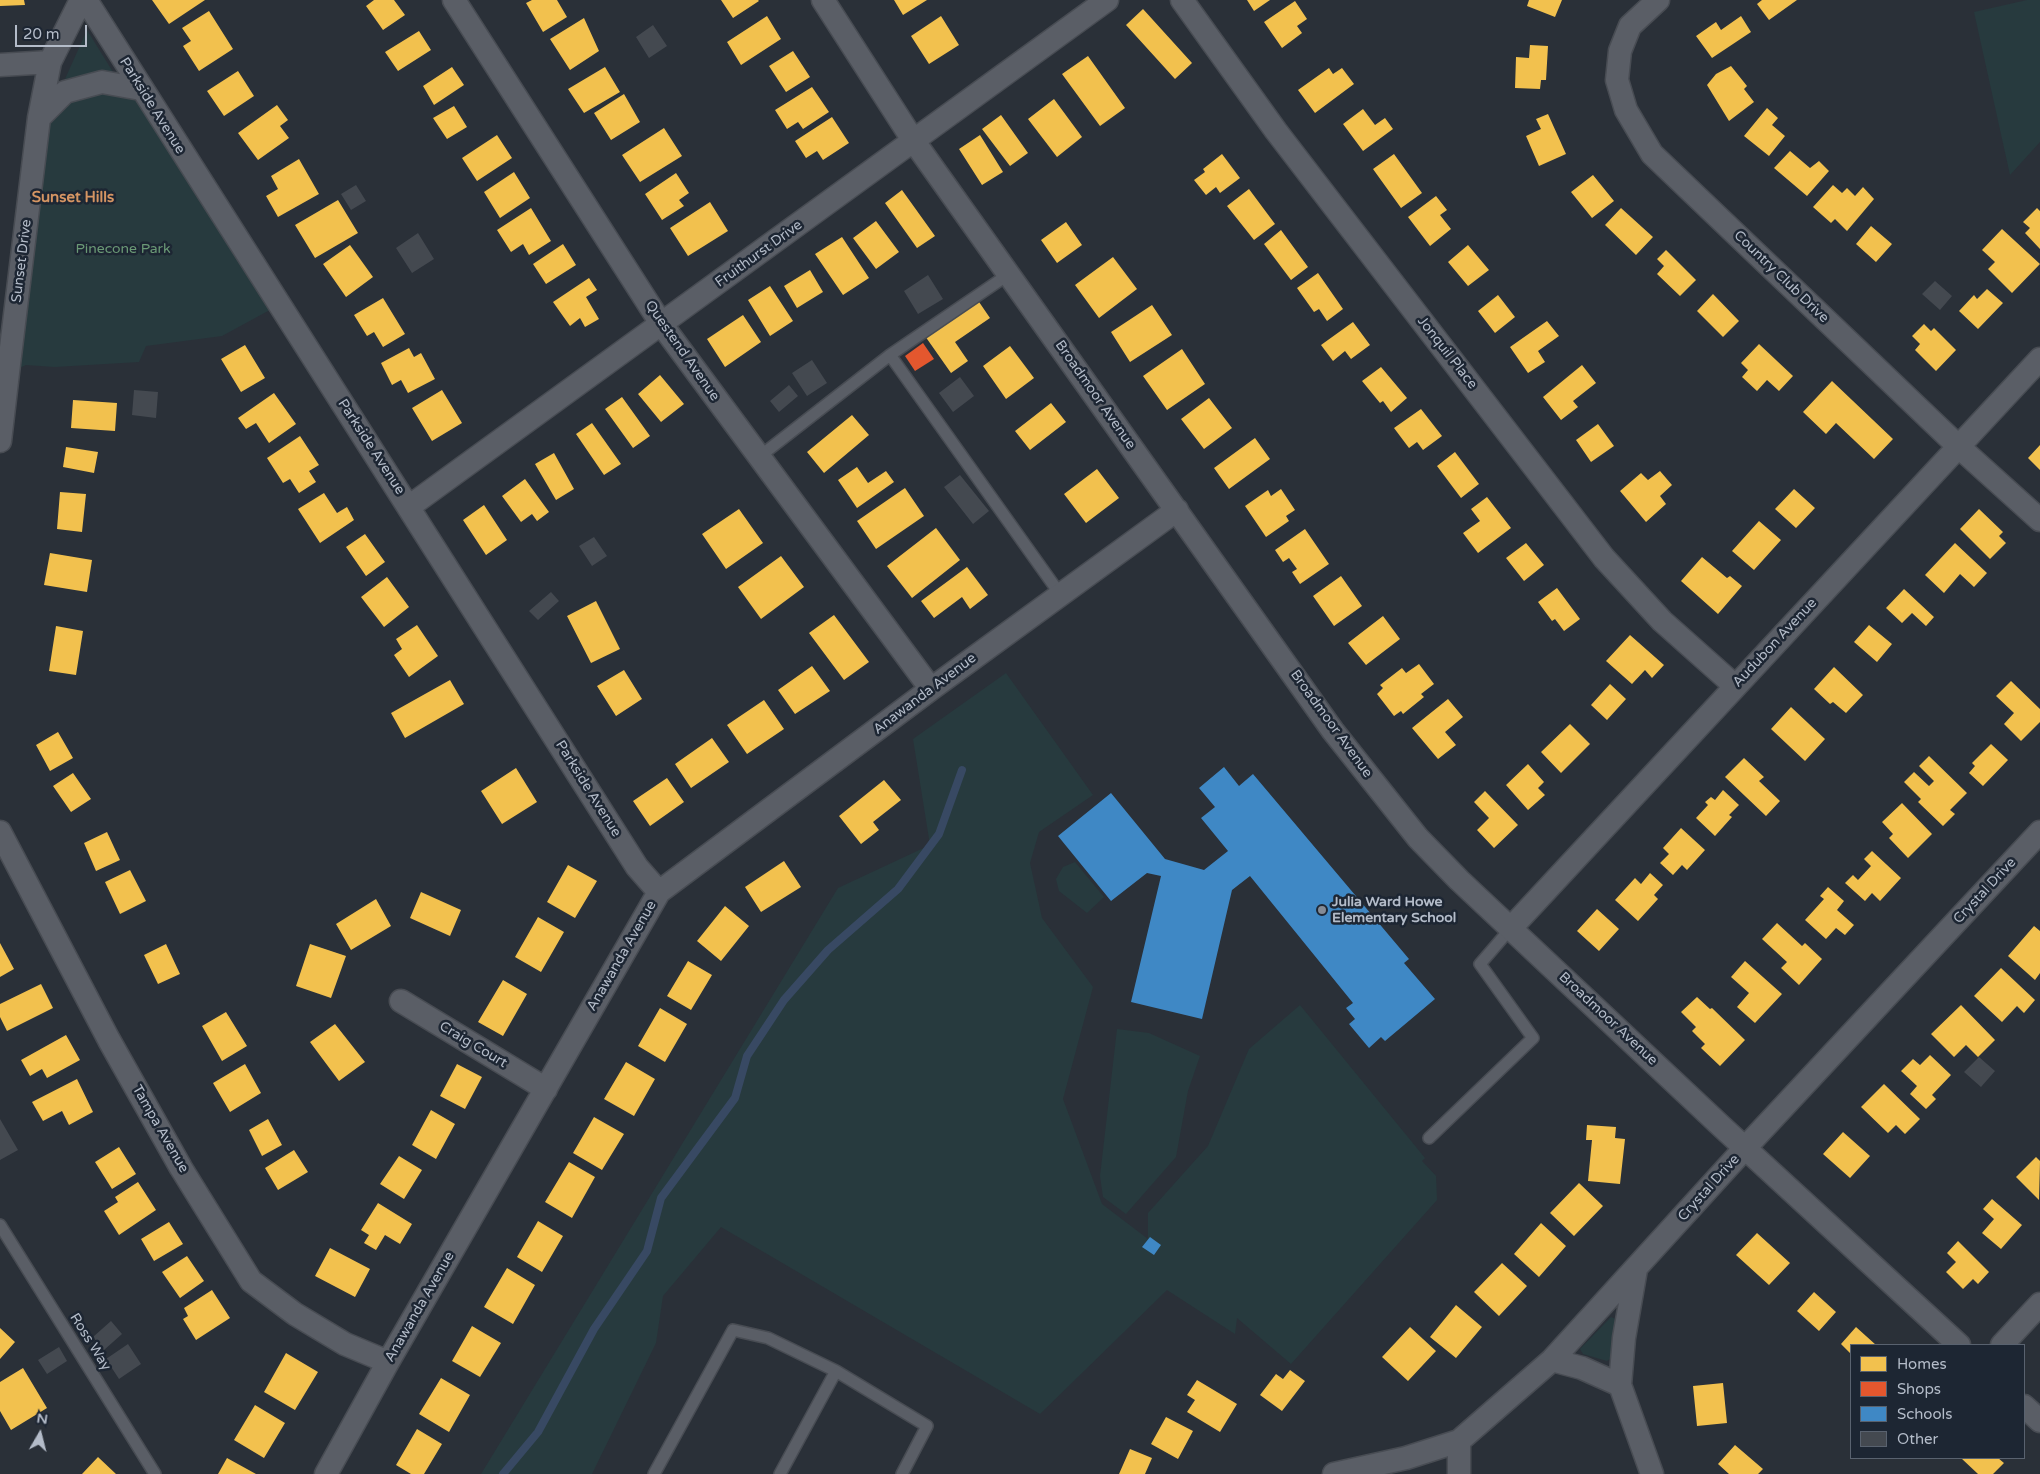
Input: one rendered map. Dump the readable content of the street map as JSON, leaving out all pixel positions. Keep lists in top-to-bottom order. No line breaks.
{"streets":{"street":["Parkside Avenue","Fruithurst Drive","Sunset Drive","Country Club Drive","Questend Avenue","Jonquil Place","Broadmoor Avenue","Audubon Avenue","Anawanda Avenue","Crystal Drive","Craig Court","Tampa Avenue"],"lane":["Ross Way"]},"crossings":[["Parkside Avenue","Fruithurst Drive"],["Parkside Avenue","Anawanda Avenue"],["Fruithurst Drive","Questend Avenue"],["Fruithurst Drive","Broadmoor Avenue"],["Country Club Drive","Audubon Avenue"],["Questend Avenue","Anawanda Avenue"],["Jonquil Place","Audubon Avenue"],["Broadmoor Avenue","Audubon Avenue"],["Broadmoor Avenue","Anawanda Avenue"],["Broadmoor Avenue","Crystal Drive"],["Anawanda Avenue","Craig Court"],["Anawanda Avenue","Tampa Avenue"]],"districts":["Sunset Hills"],"parks":["Pinecone Park"],"places":["Julia Ward Howe Elementary School"],"legend":["Homes","Shops","Schools","Other"],"scale_bar":"20 m","north":"top"}
